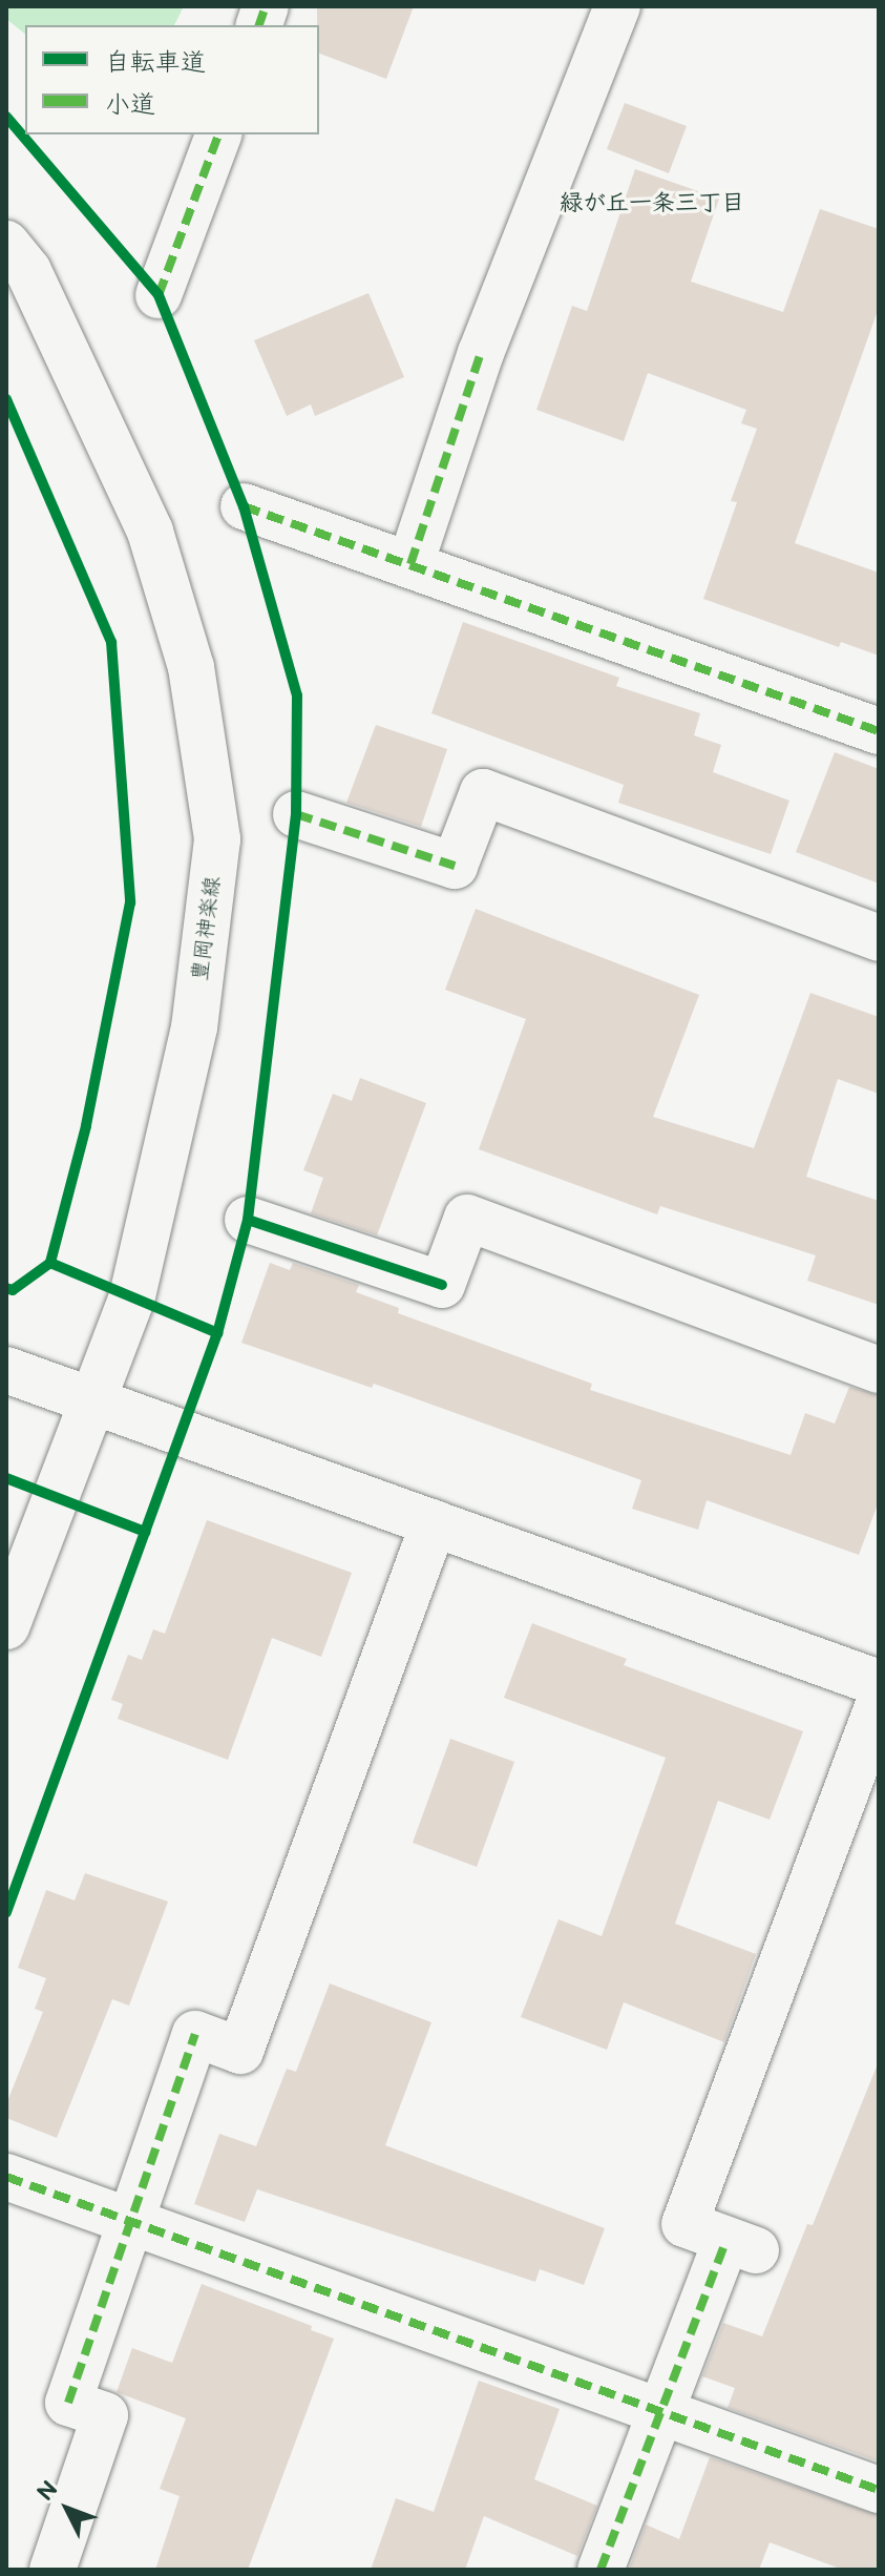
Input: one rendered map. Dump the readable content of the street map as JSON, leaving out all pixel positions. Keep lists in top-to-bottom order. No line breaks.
{"streets":{"street":["豊岡神楽線"]},"districts":["緑が丘一条三丁目"],"legend":["自転車道","小道"],"north":"top left"}
